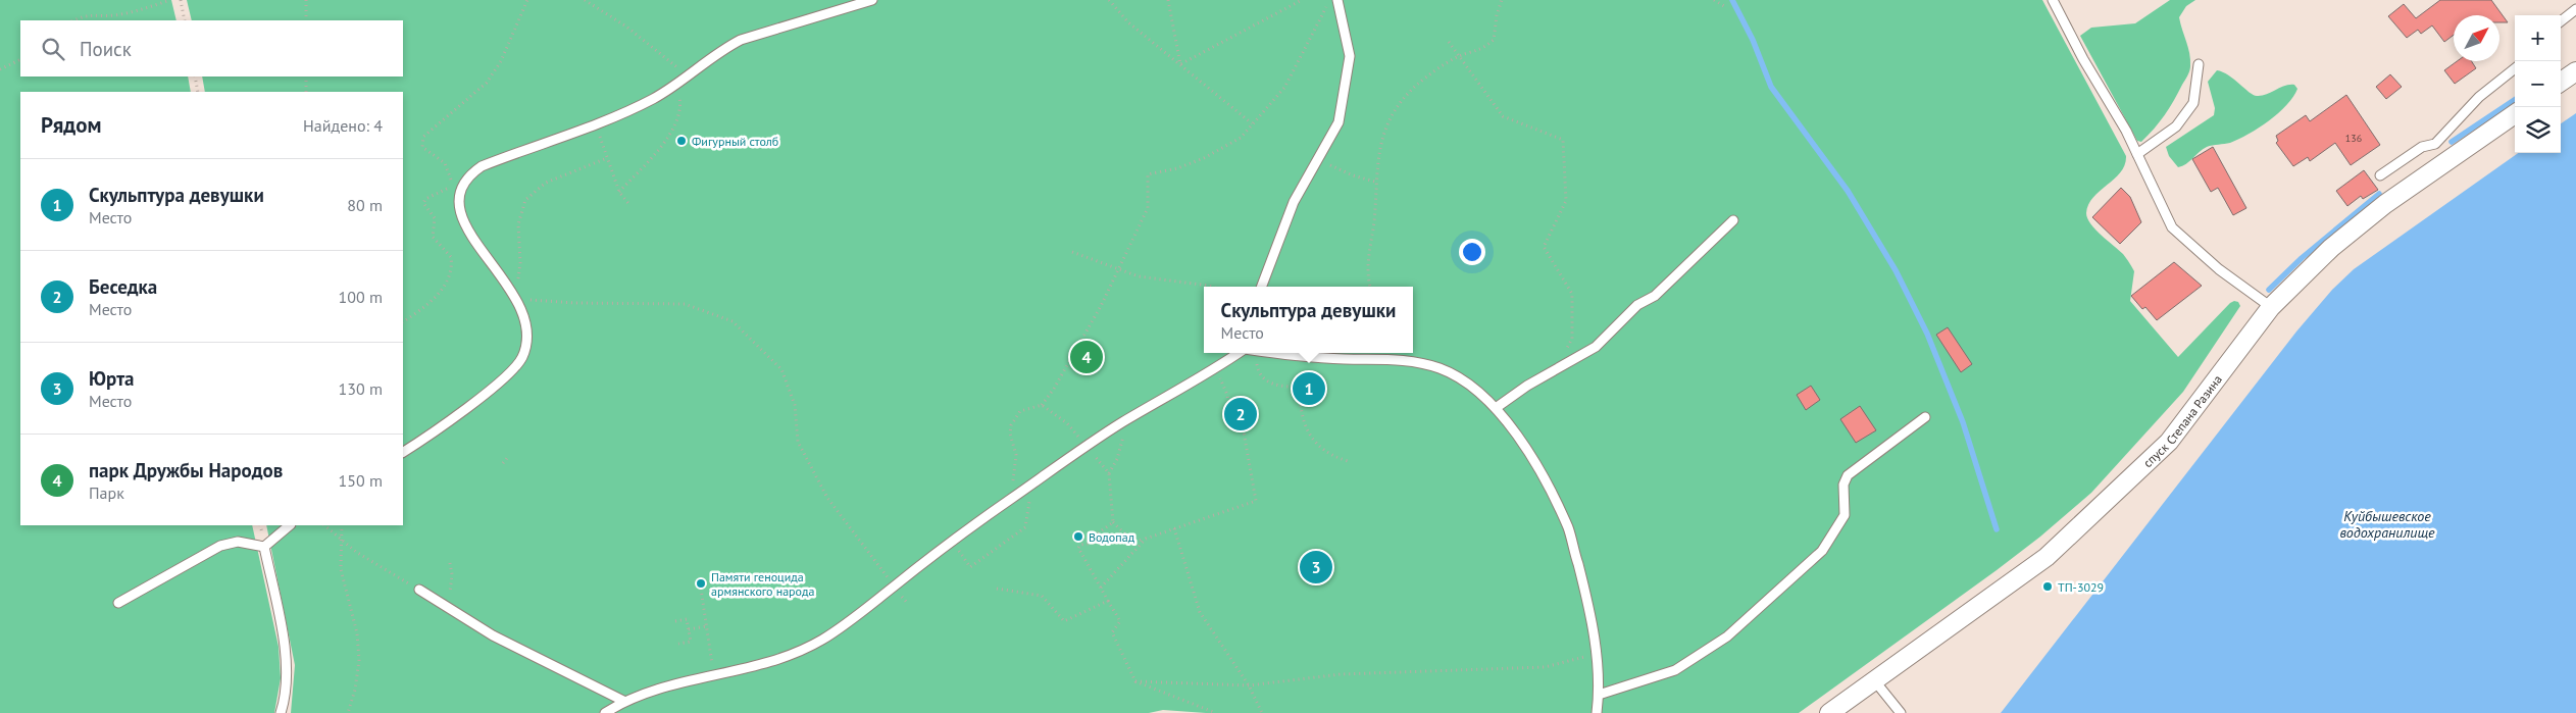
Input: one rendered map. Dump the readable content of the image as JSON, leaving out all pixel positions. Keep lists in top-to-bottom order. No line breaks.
{"streets":{"street":["спуск Степана Разина"]},"water":["Куйбышевское водохранилище"],"places":["Фигурный столб","Водопад","Памяти геноцида армянского народа","ТП-3029"],"house_numbers":["136"],"north":"top right","page":{"map_buttons":["+","−"],"search":"Поиск","heading":["Рядом","Найдено: 4"],"list":[{"mark":"1","name":"Скульптура девушки","note":"Место","value":"80 m"},{"mark":"2","name":"Беседка","note":"Место","value":"100 m"},{"mark":"3","name":"Юрта","note":"Место","value":"130 m"},{"mark":"4","name":"парк Дружбы Народов","note":"Парк","value":"150 m"}],"popup":["Скульптура девушки","Место"],"pins":["4","1","2","3"]}}
